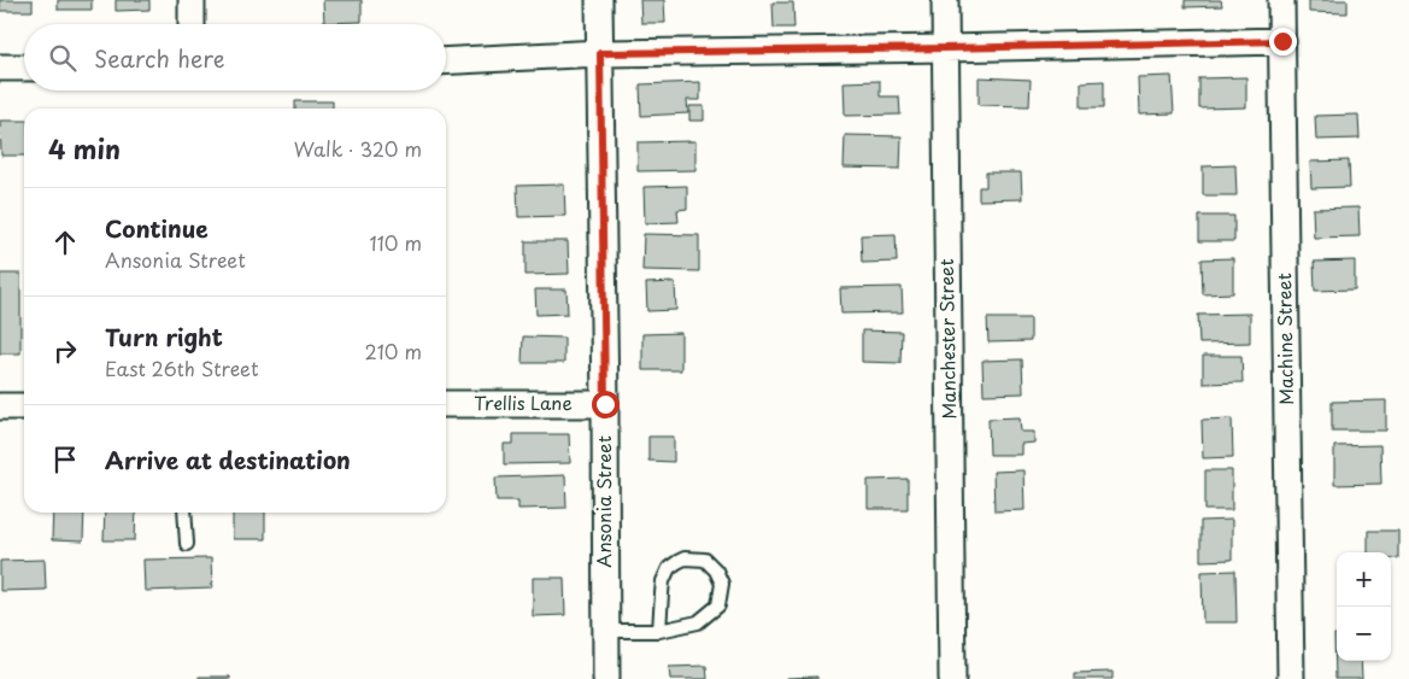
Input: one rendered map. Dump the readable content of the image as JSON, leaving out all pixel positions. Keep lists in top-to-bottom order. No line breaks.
{"streets":{"street":["Manchester Street","Machine Street","Trellis Lane","Ansonia Street"]},"crossings":[["Trellis Lane","Ansonia Street"]],"page":{"search":"Search here","heading":["4 min","Walk · 320 m"],"list":[["Continue","Ansonia Street","110 m"],["Turn right","East 26th Street","210 m"],"Arrive at destination"],"map_buttons":["+","−"]}}
